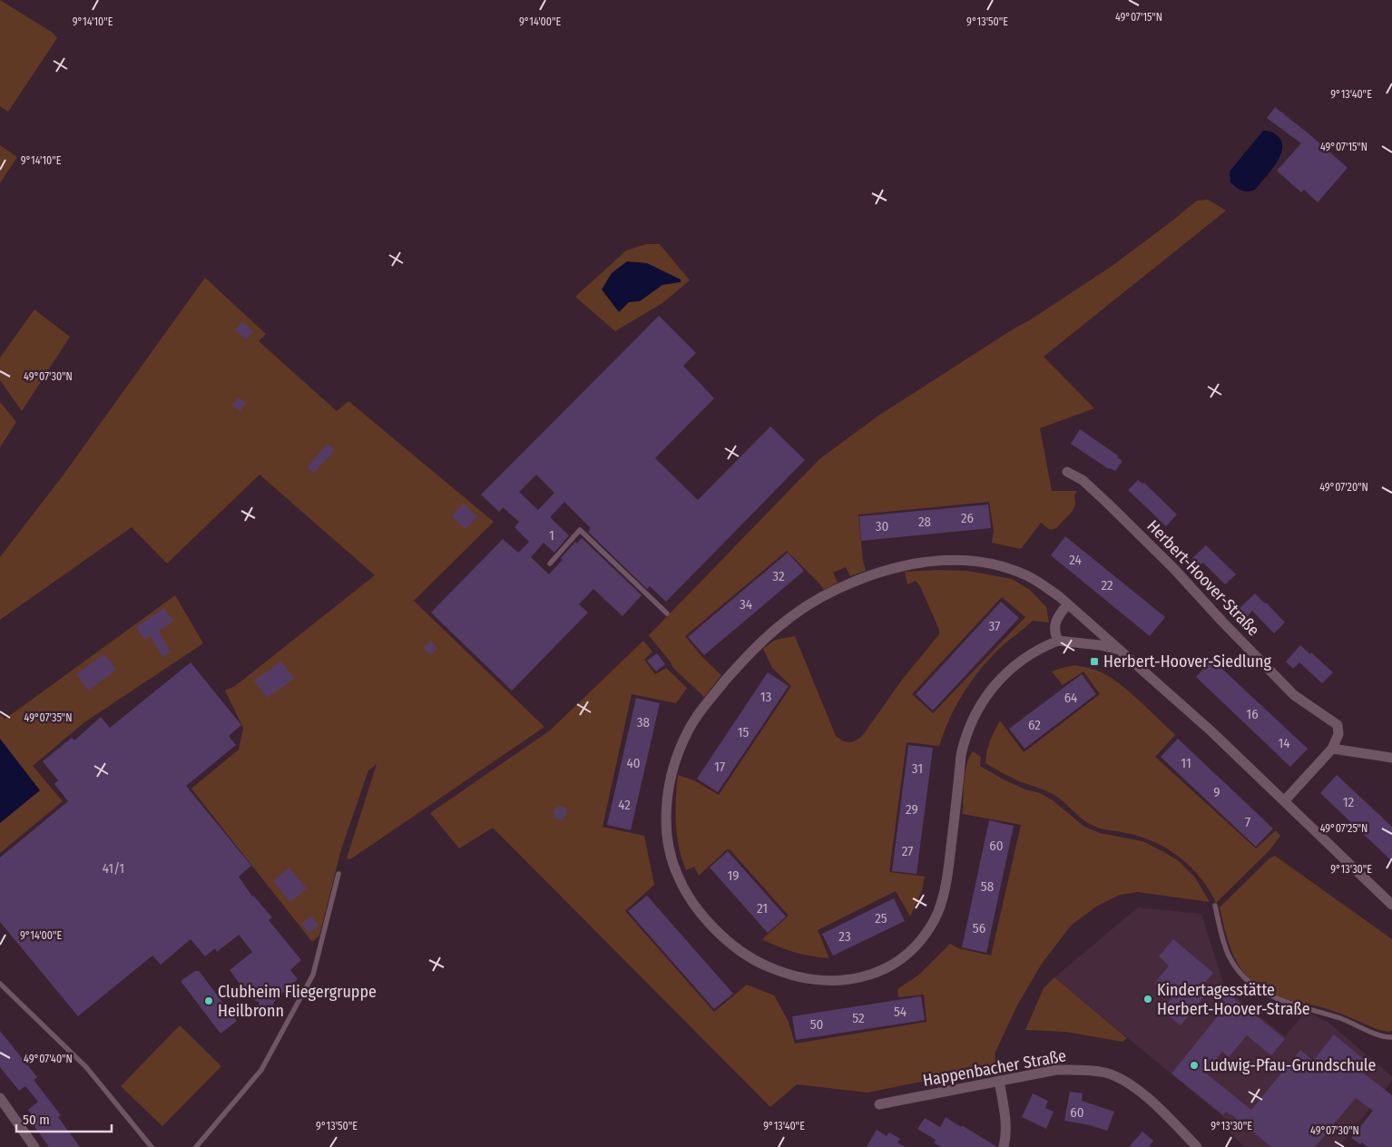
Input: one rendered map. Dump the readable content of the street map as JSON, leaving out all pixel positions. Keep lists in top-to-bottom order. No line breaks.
{"streets":{"street":["Herbert-Hoover-Straße","Happenbacher Straße"]},"places":{"transit":["Herbert-Hoover-Siedlung"],"other":["Kindertagesstätte Herbert-Hoover-Straße","Clubheim Fliegergruppe Heilbronn","Ludwig-Pfau-Grundschule"]},"house_numbers":["26","28","30","1","24","32","22","34","37","13","64","16","38","62","15","14","40","11","17","31","9","12","42","29","7","60","27","41/1","19","58","21","25","56","23","54","52","50","60"],"scale_bar":"50 m","coordinates":["49°07'15\"N","9°14'10\"E","9°14'00\"E","9°13'50\"E","9°13'40\"E","49°07'30\"N","49°07'20\"N","49°07'35\"N","49°07'25\"N","9°13'30\"E","49°07'40\"N"]}
